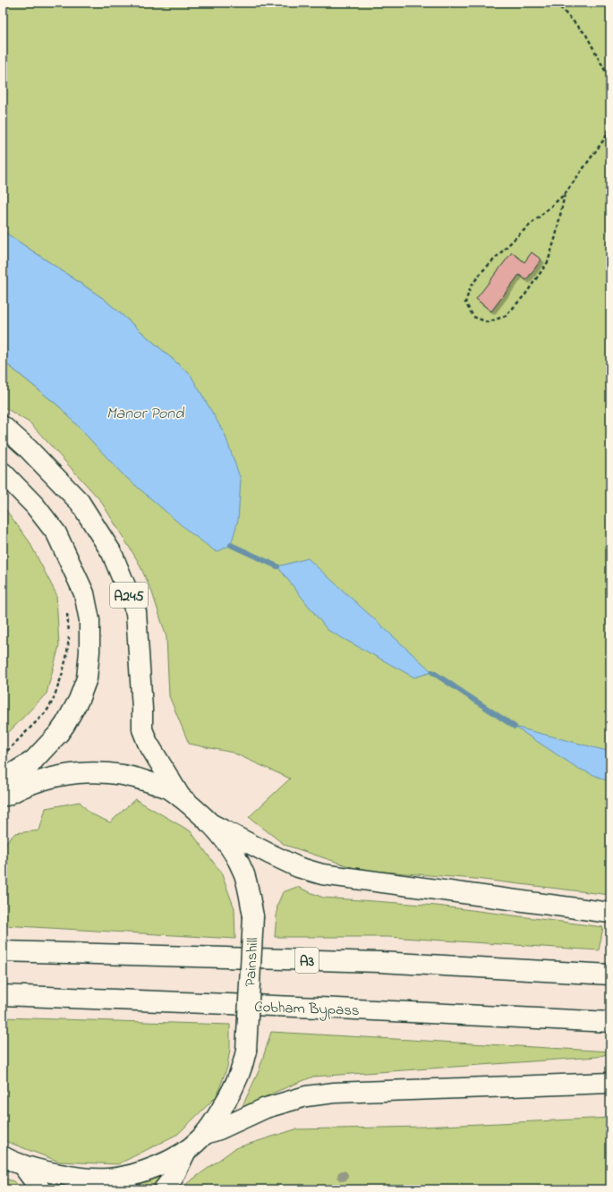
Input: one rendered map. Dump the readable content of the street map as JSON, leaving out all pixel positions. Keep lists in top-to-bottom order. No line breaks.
{"streets":{"main road":["A245","A3","Painshill","Cobham Bypass"]},"crossings":[["A245","Painshill"]],"water":["Manor Pond"]}
